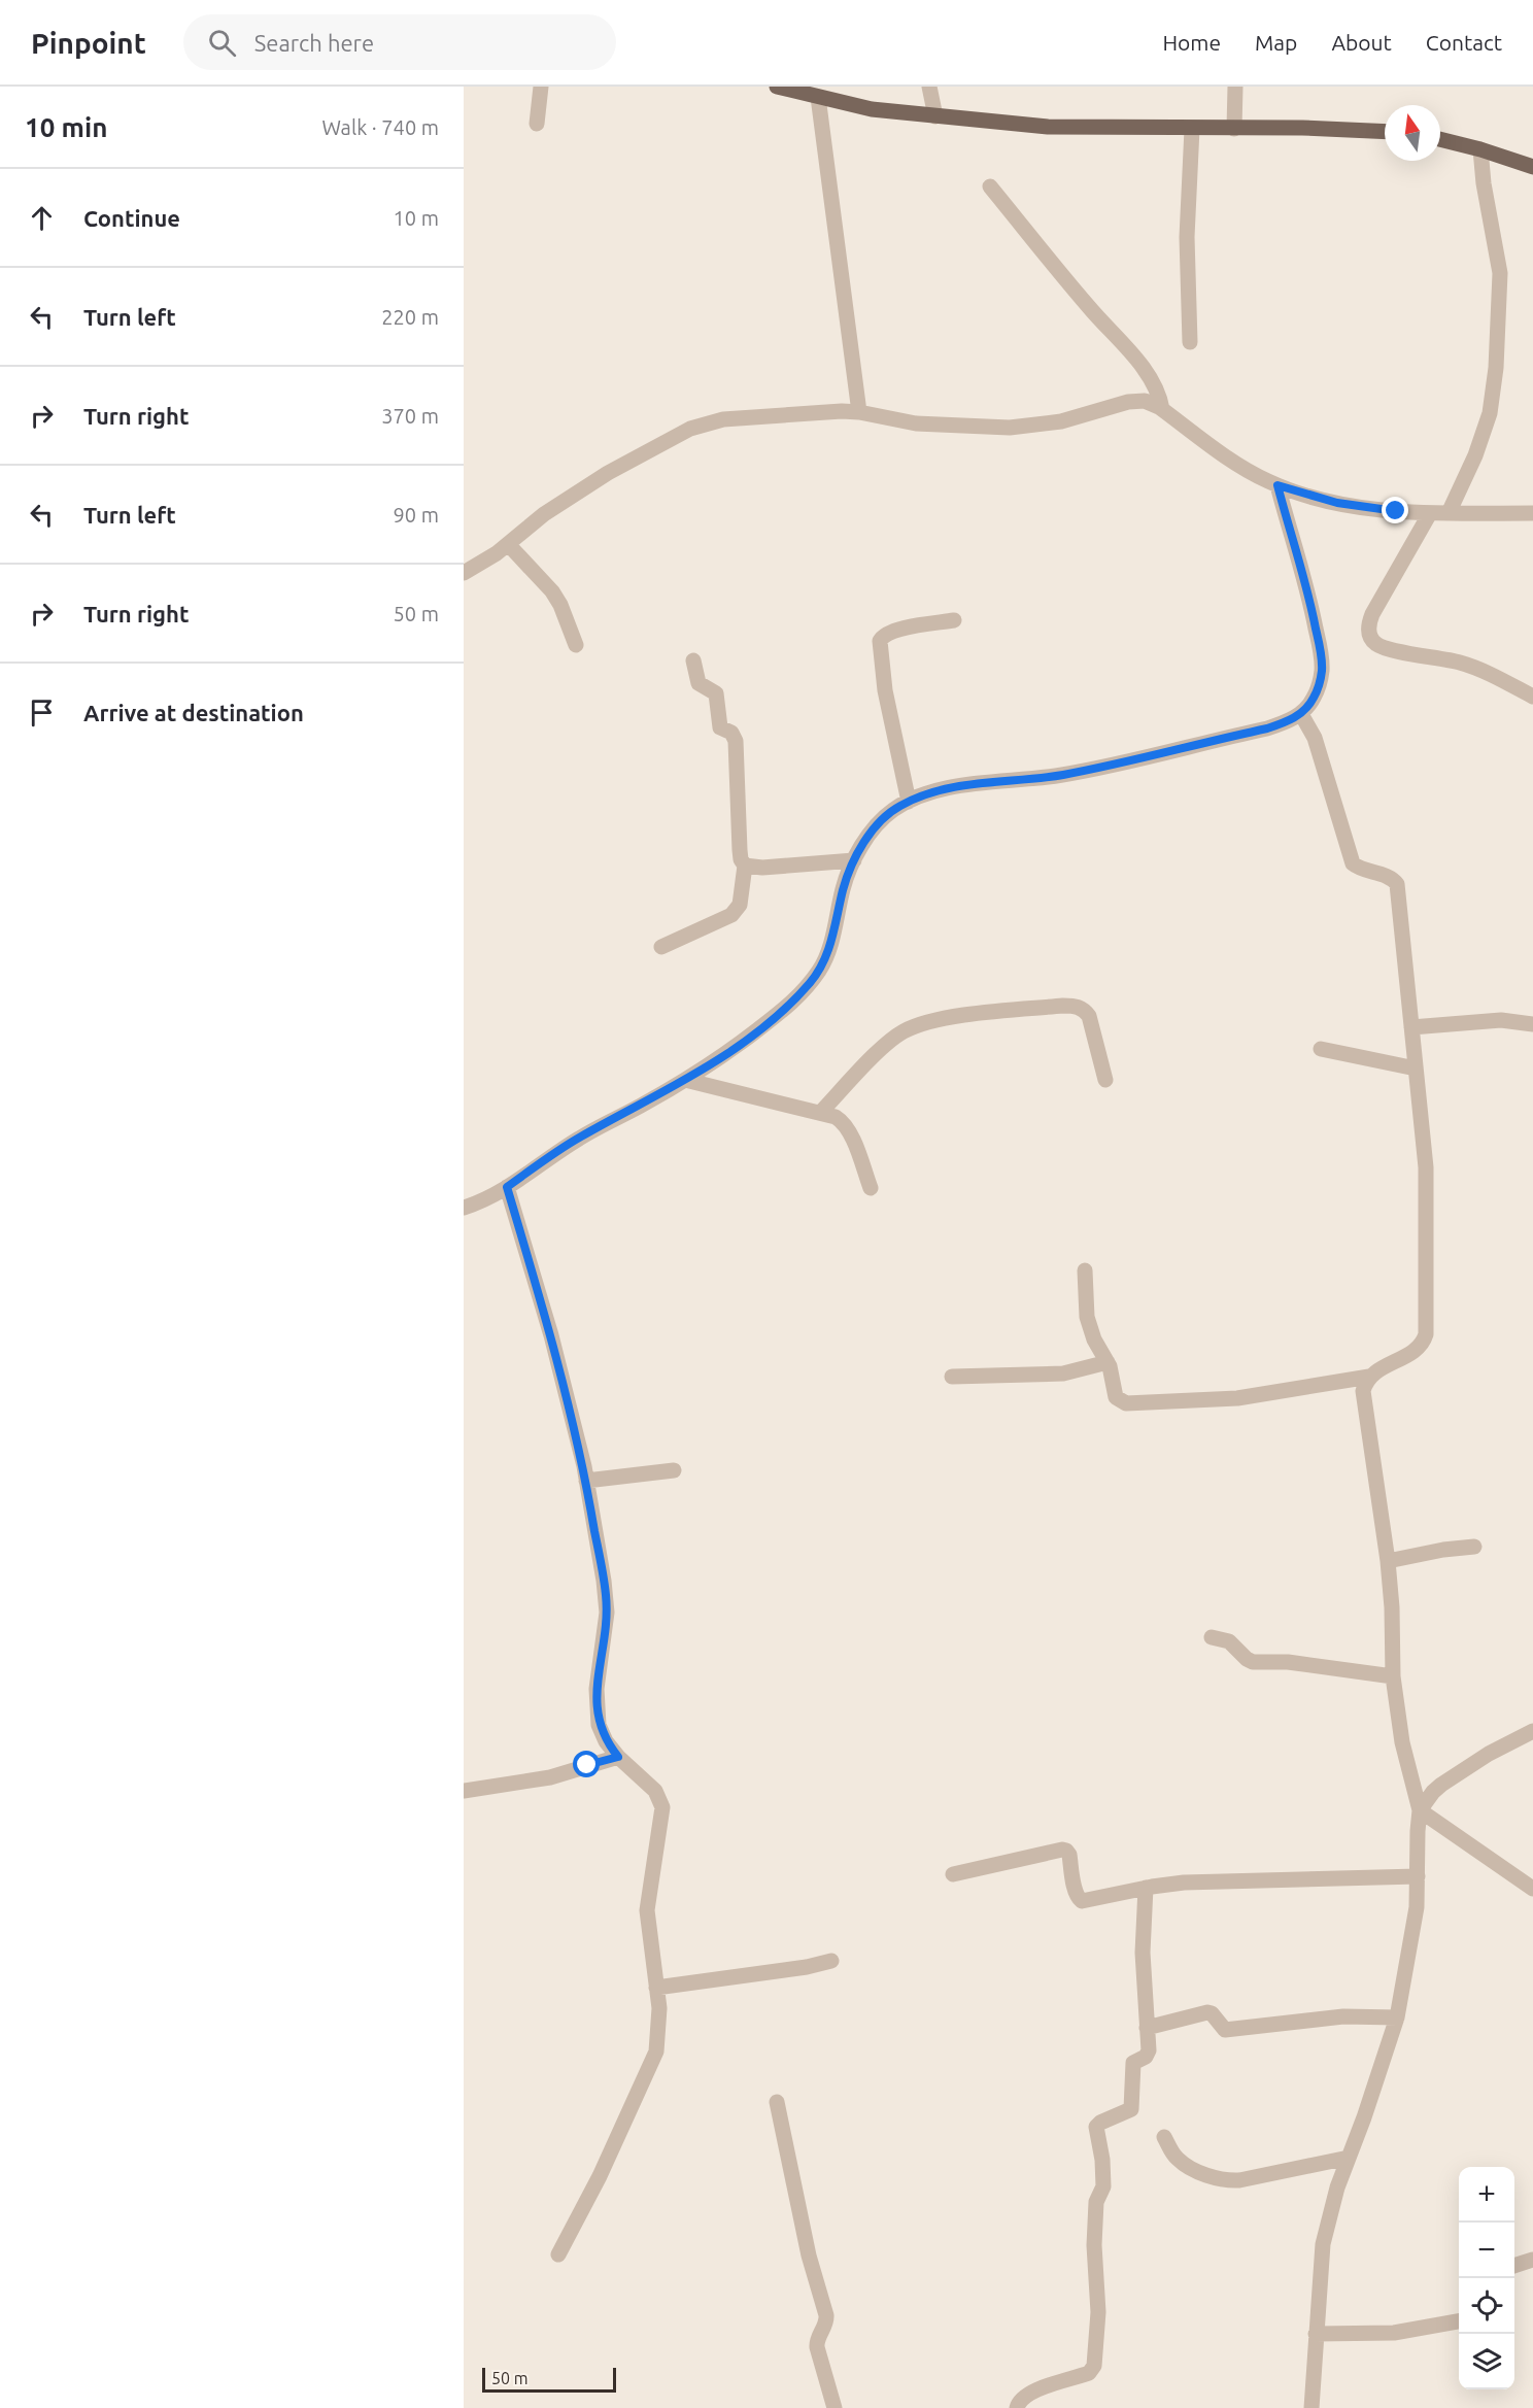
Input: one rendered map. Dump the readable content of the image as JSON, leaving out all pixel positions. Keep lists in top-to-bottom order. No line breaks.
{"scale_bar":"50 m","north":"top","page":{"header":"Pinpoint","search":"Search here","nav":["Home","Map","About","Contact"],"heading":["10 min","Walk · 740 m"],"list":[["Continue","10 m"],["Turn left","220 m"],["Turn right","370 m"],["Turn left","90 m"],["Turn right","50 m"],"Arrive at destination"],"map_buttons":["+","−"],"scale":"50 m"}}
